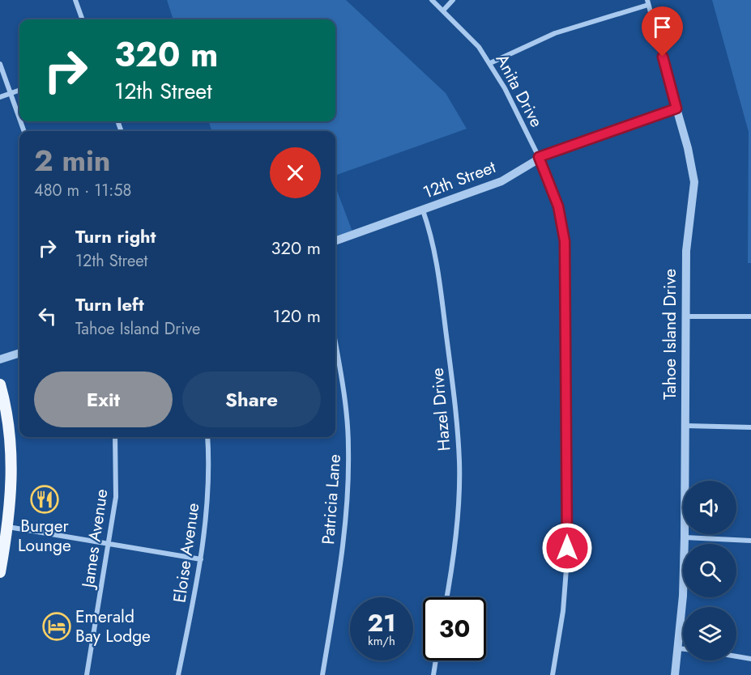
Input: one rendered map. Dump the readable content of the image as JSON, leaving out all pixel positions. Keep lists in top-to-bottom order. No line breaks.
{"streets":{"street":["Anita Drive","12th Street","Tahoe Island Drive","Hazel Drive","Patricia Lane","James Avenue","Eloise Avenue"]},"crossings":[["Anita Drive","12th Street"],["12th Street","Tahoe Island Drive"],["12th Street","Hazel Drive"]],"places":{"restaurant":["Burger Lounge"],"hotel":["Emerald Bay Lodge"]},"page":{"turn":["320 m","12th Street"],"heading":["2 min","480 m · 11:58"],"list":[{"name":"Turn right","note":"12th Street","value":"320 m"},{"name":"Turn left","note":"Tahoe Island Drive","value":"120 m"}],"buttons":["Exit","Share"],"speed":"21 km/h","limit":"30"}}
